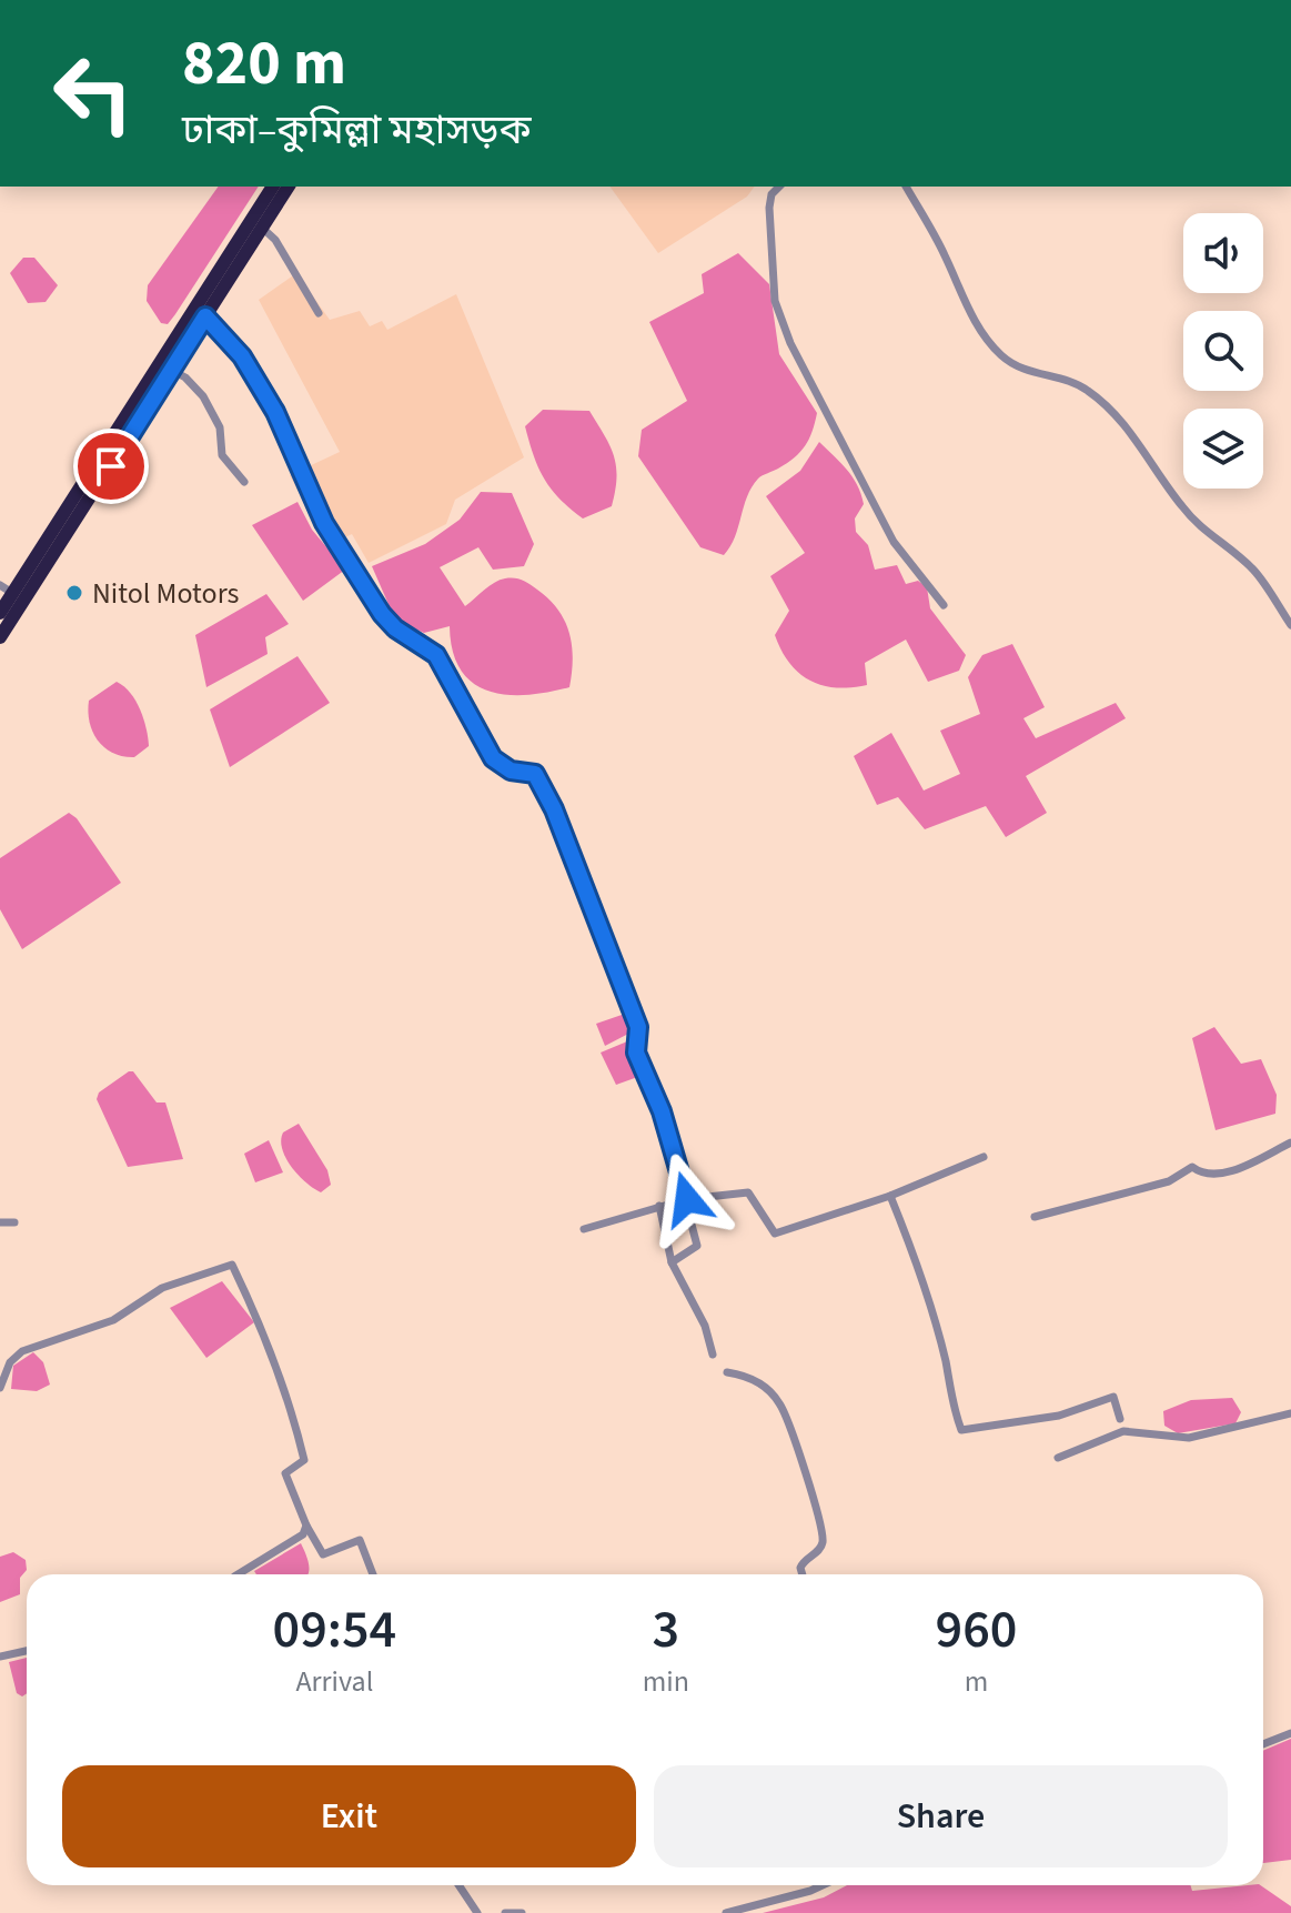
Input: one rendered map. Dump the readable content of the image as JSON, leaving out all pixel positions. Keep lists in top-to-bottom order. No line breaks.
{"places":["Nitol Motors"],"page":{"turn":["820 m","ঢাকা–কুমিল্লা মহাসড়ক"],"eta":["09:54","Arrival","3","min","960","m"],"buttons":["Exit","Share"]}}
